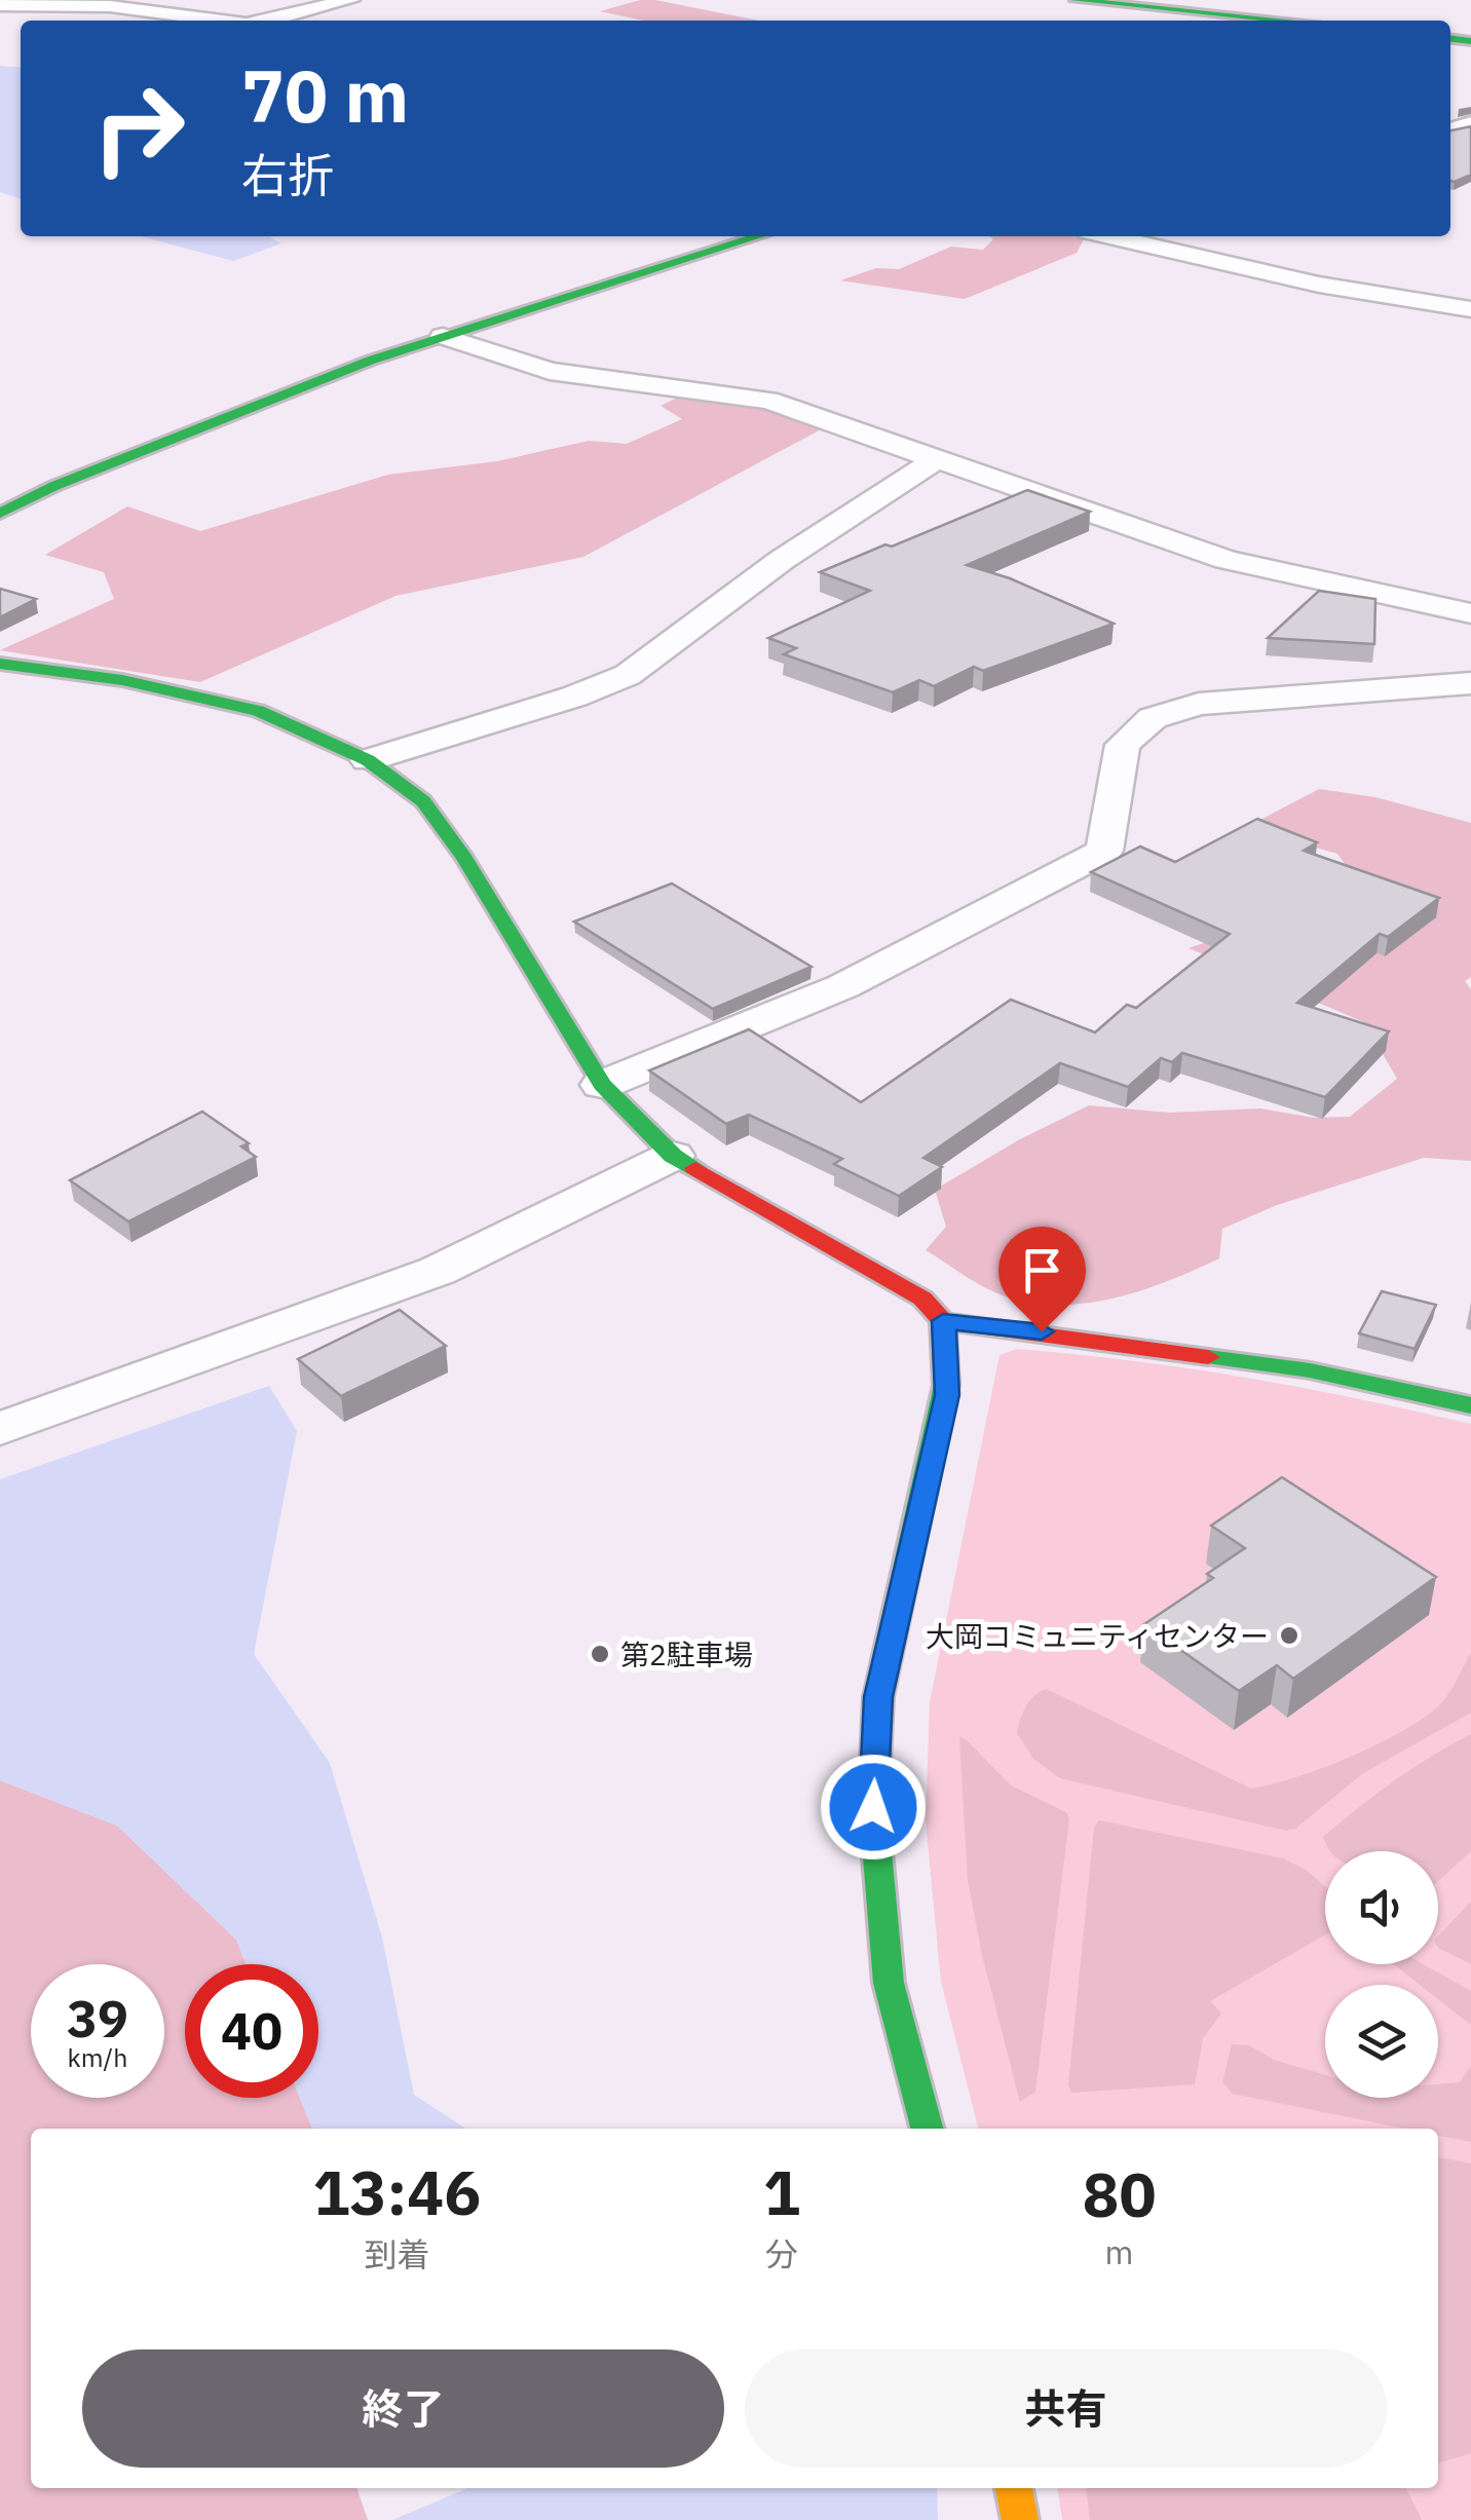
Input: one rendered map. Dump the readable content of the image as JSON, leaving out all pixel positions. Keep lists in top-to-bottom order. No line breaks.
{"places":["大岡コミュニティセンター","第2駐車場"],"page":{"turn":["70 m","右折"],"speed":"39 km/h","limit":"40","eta":["13:46","到着","1","分","80","m"],"buttons":["終了","共有"]}}
